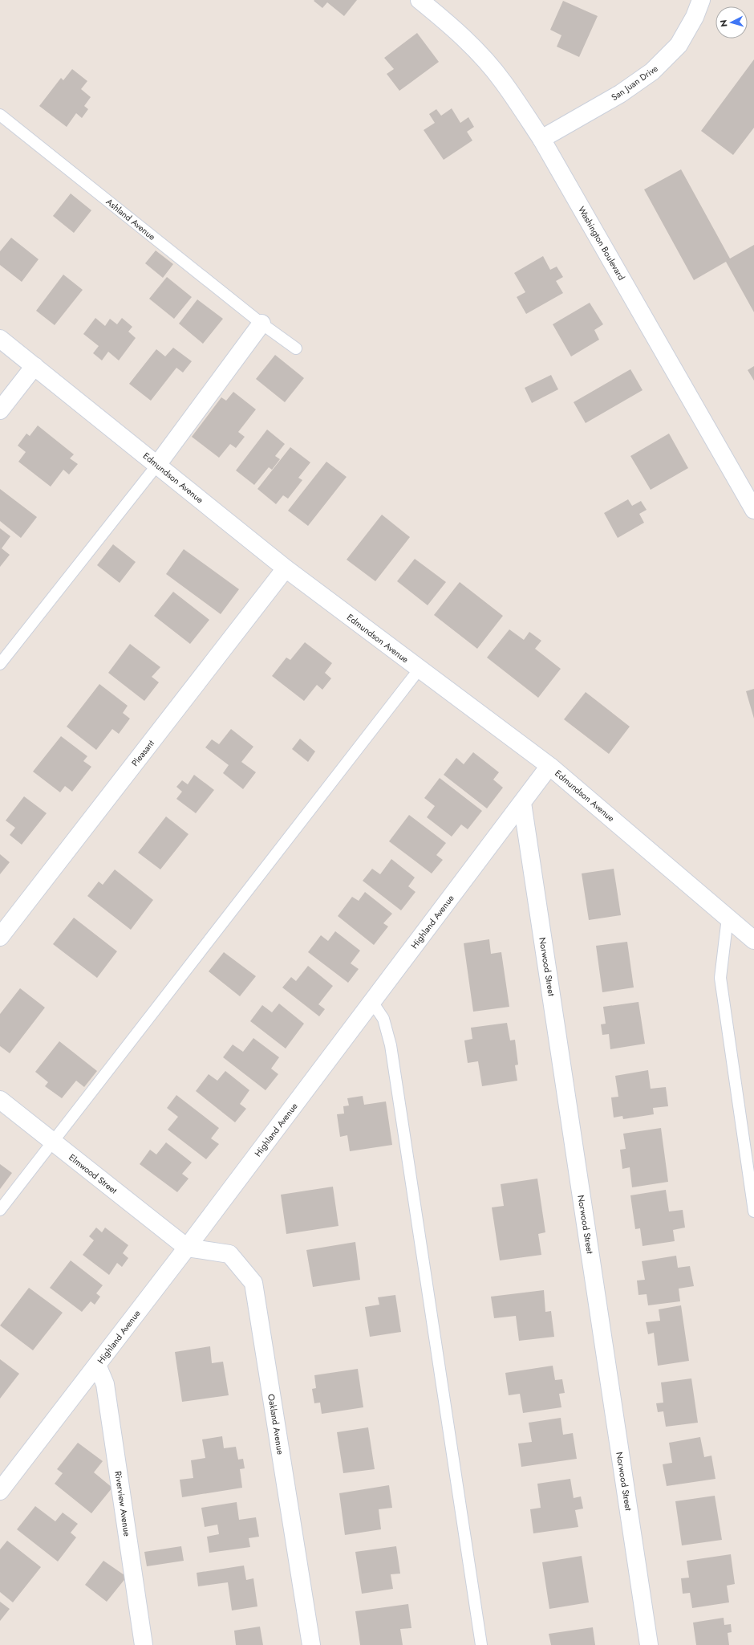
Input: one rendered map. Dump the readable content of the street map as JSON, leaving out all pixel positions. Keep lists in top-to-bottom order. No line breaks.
{"streets":{"street":["San Juan Drive","Washington Boulevard","Edmundson Avenue","Pleasant","Highland Avenue","Norwood Street","Elmwood Street","Oakland Avenue","Riverview Avenue"],"lane":["Ashland Avenue"]},"crossings":[["San Juan Drive","Washington Boulevard"],["Edmundson Avenue","Pleasant"],["Edmundson Avenue","Highland Avenue"],["Highland Avenue","Norwood Street"],["Highland Avenue","Elmwood Street"],["Highland Avenue","Oakland Avenue"],["Highland Avenue","Riverview Avenue"],["Elmwood Street","Oakland Avenue"]],"north":"left"}
